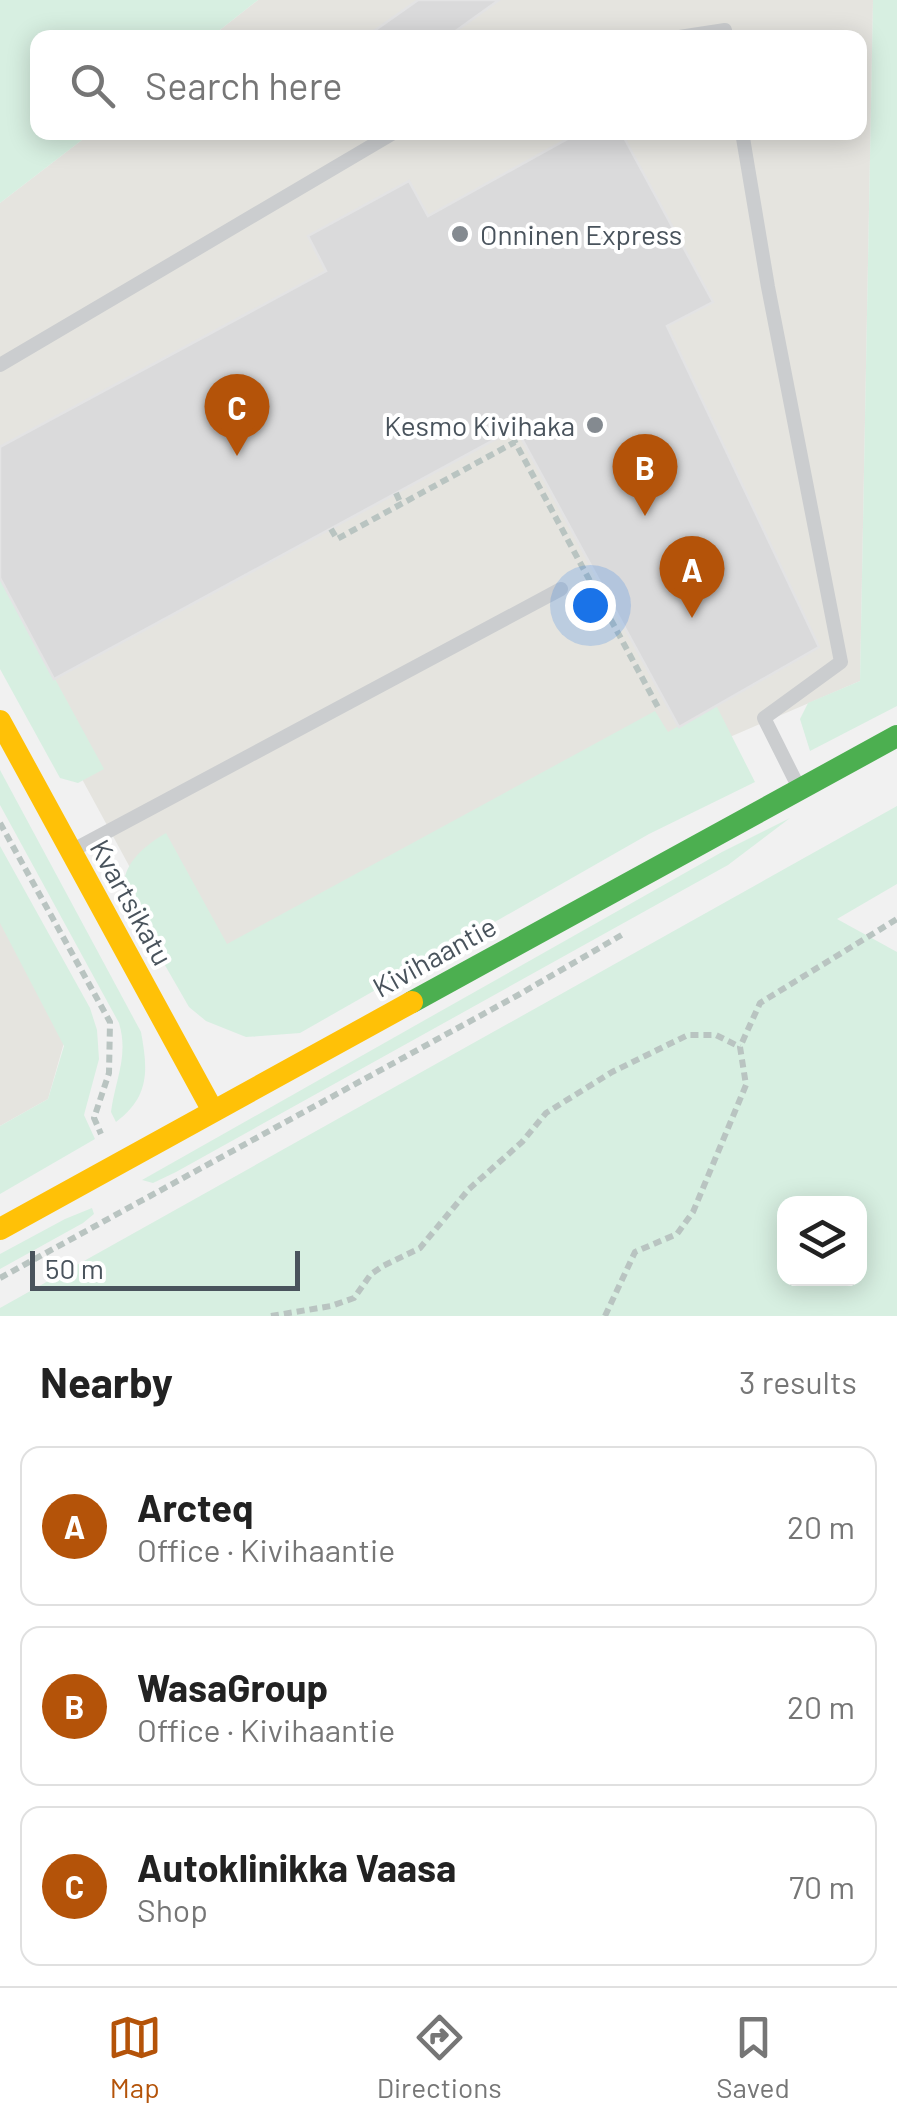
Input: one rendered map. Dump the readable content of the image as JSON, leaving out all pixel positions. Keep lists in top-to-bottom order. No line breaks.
{"streets":{"main road":["Kvartsikatu","Kivihaantie"]},"crossings":[["Kvartsikatu","Kivihaantie"]],"places":["Onninen Express","Kesmo Kivihaka"],"scale_bar":"50 m","page":{"search":"Search here","pins":["C","B","A"],"scale":"50 m","heading":["Nearby","3 results"],"list":[{"mark":"A","name":"Arcteq","note":"Office · Kivihaantie","value":"20 m"},{"mark":"B","name":"WasaGroup","note":"Office · Kivihaantie","value":"20 m"},{"mark":"C","name":"Autoklinikka Vaasa","note":"Shop","value":"70 m"}],"nav":["Map","Directions","Saved"]}}
